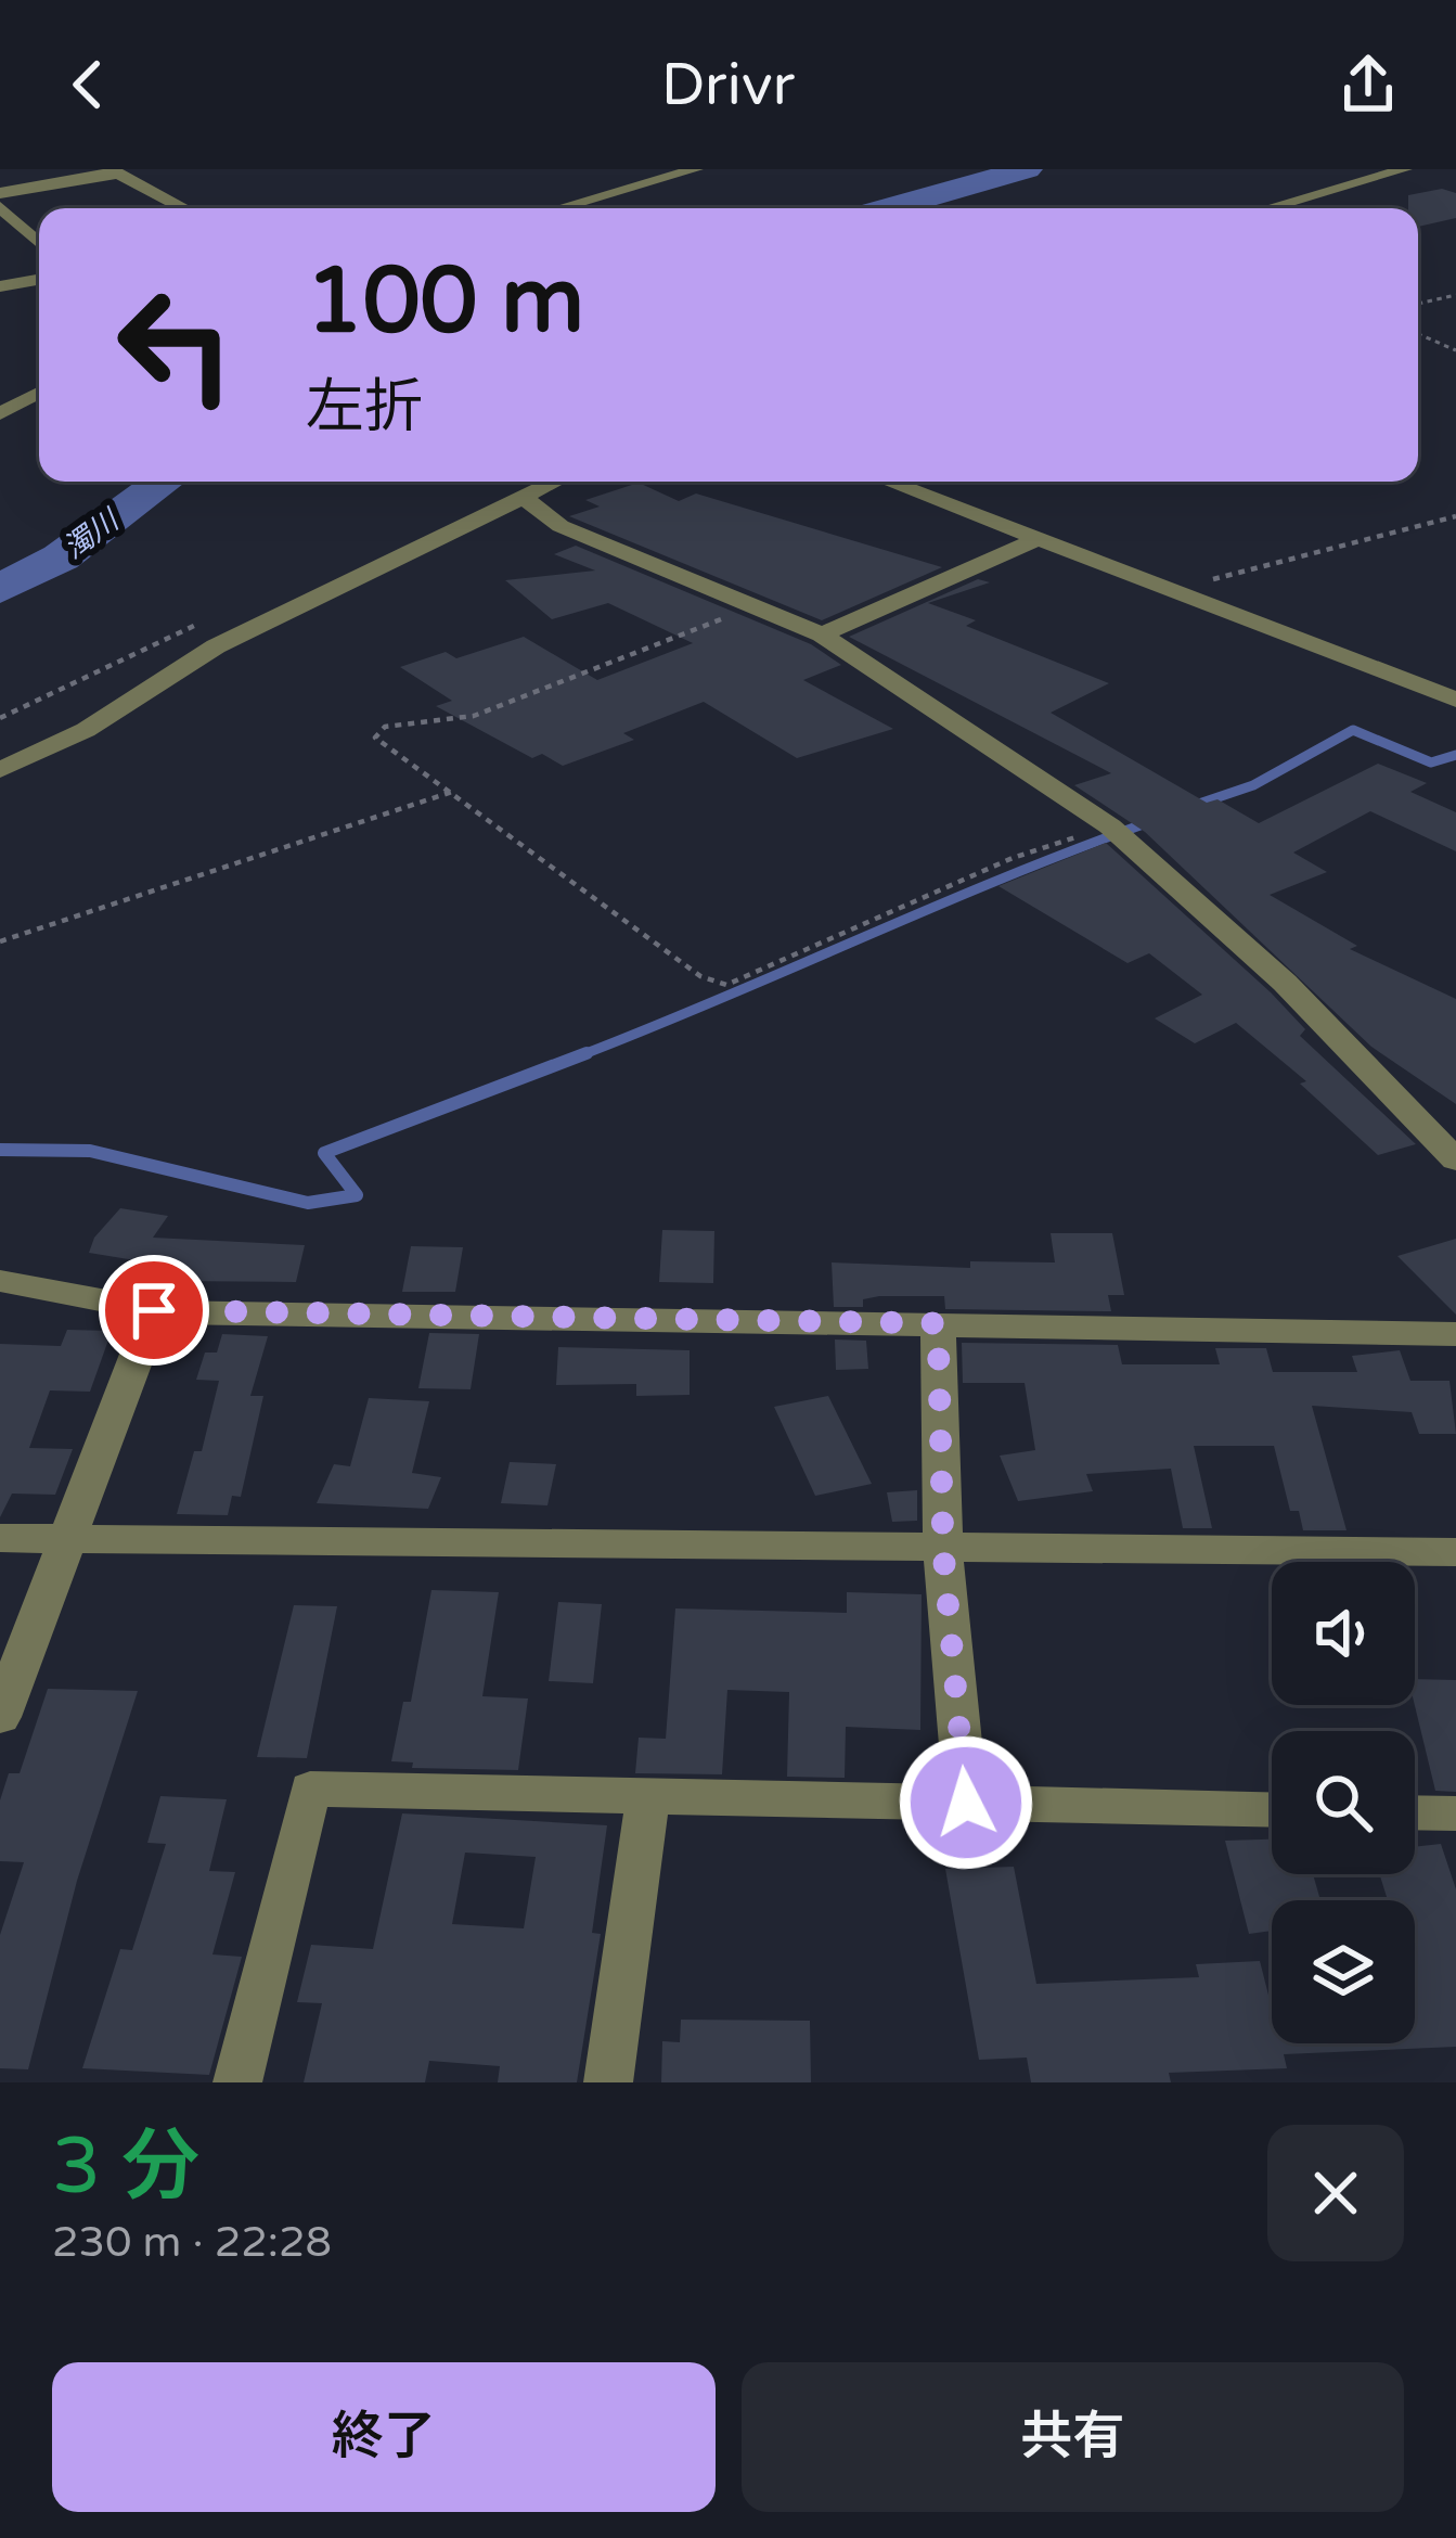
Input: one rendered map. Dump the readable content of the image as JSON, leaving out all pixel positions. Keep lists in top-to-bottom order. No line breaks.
{"water":["濁川"],"page":{"header":"Drivr","turn":["100 m","左折"],"heading":["3 分","230 m · 22:28"],"buttons":["終了","共有"]}}
